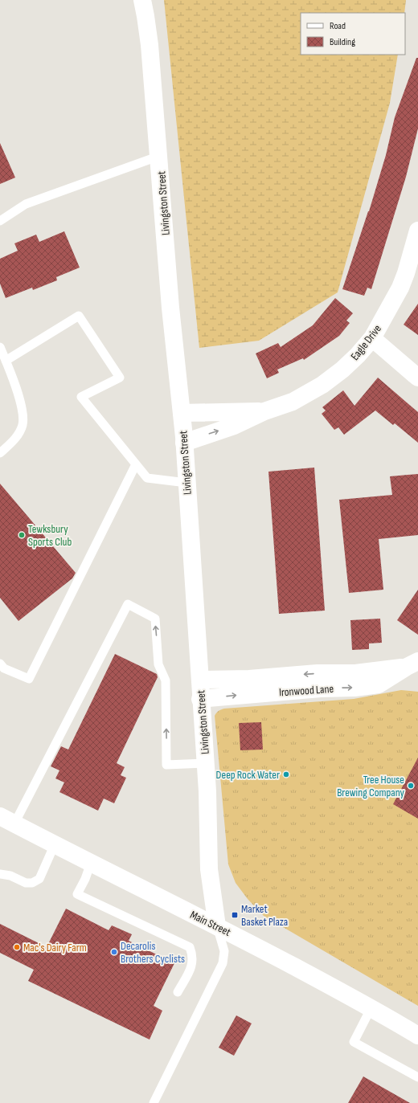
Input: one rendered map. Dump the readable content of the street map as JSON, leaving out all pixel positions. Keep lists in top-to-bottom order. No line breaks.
{"streets":{"street":["Livingston Street","Eagle Drive","Ironwood Lane","Main Street"]},"crossings":[["Livingston Street","Eagle Drive"],["Livingston Street","Ironwood Lane"],["Livingston Street","Main Street"]],"places":{"other":["Tewksbury Sports Club","Deep Rock Water","Tree House Brewing Company","Mac's Dairy Farm","Decarolis Brothers Cyclists"],"transit":["Market Basket Plaza"]},"legend":["Road","Building"]}
